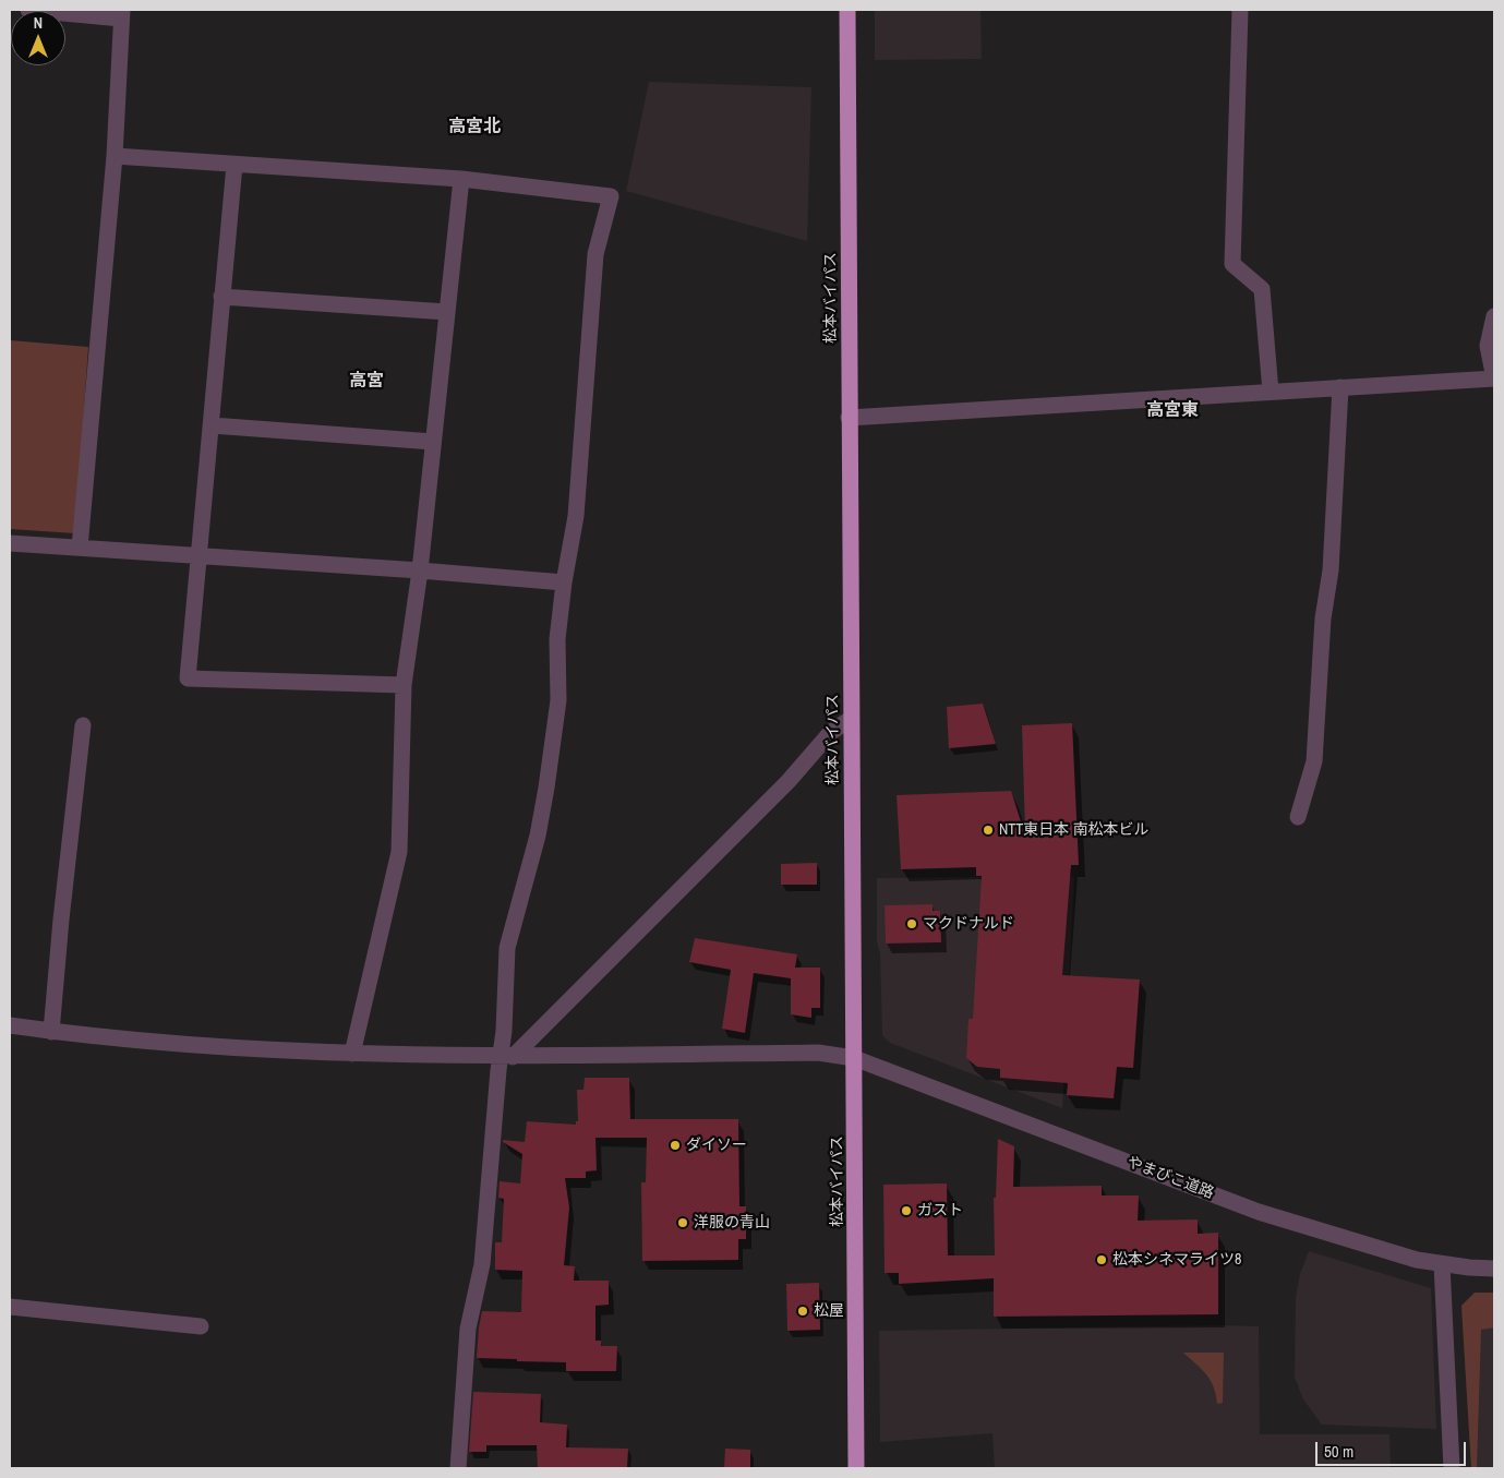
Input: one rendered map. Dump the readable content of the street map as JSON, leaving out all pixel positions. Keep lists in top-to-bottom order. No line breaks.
{"streets":{"highway":["松本バイパス"],"street":["やまびこ道路"]},"crossings":[["松本バイパス","やまびこ道路"]],"districts":["高宮北","高宮","高宮東"],"places":["NTT東日本 南松本ビル","マクドナルド","ダイソー","ガスト","洋服の青山","松本シネマライツ8","松屋"],"scale_bar":"50 m","north":"top"}
